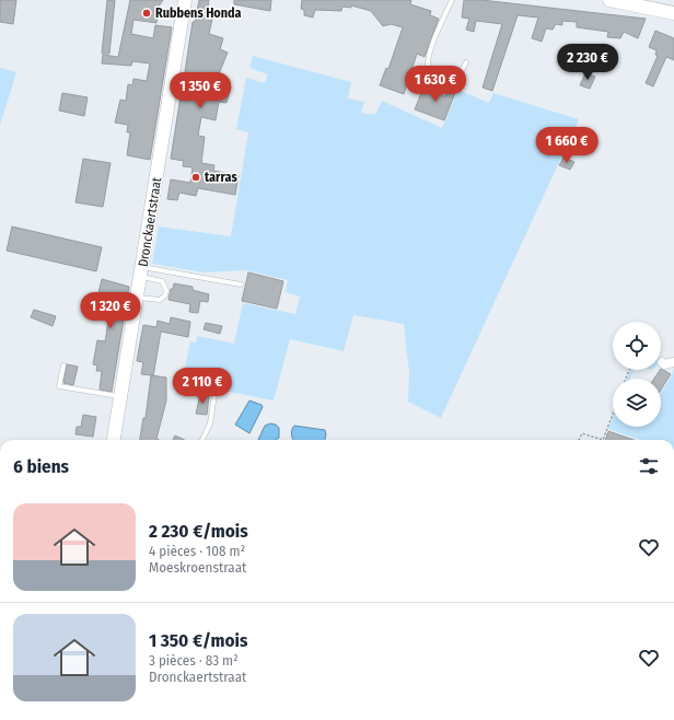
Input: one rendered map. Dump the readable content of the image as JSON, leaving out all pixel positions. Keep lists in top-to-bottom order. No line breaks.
{"streets":{"main road":["Dronckaertstraat"]},"places":["Rubbens Honda","tarras"],"page":{"price":["2 230 €","1 630 €","1 350 €","1 660 €","1 320 €","2 110 €"],"heading":"6 biens","list":[{"name":"2 230 €/mois","note":"4 pièces · 108 m² · Moeskroenstraat"},{"name":"1 350 €/mois","note":"3 pièces · 83 m² · Dronckaertstraat"}]}}
